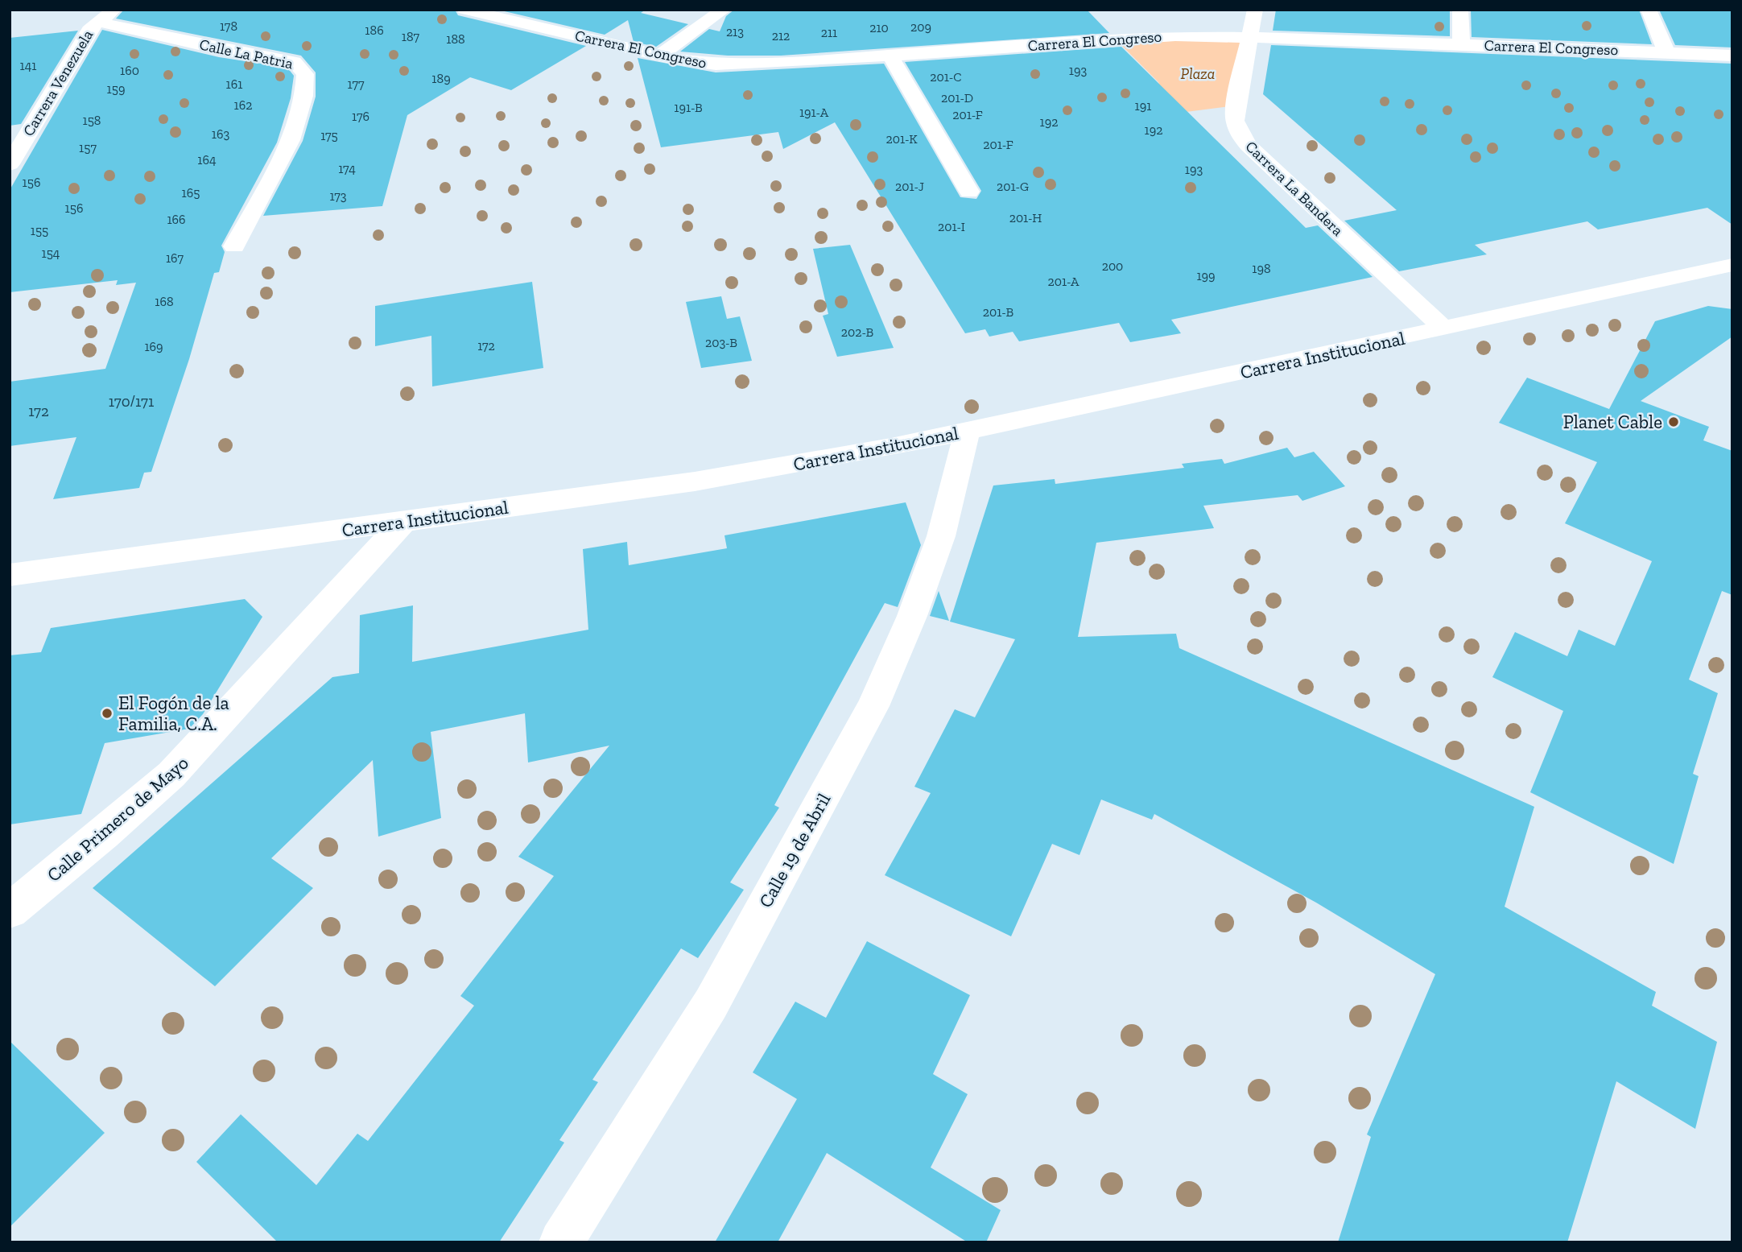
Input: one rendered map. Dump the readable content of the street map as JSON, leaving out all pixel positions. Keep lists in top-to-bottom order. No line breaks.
{"streets":{"street":["Carrera El Congreso","Calle La Patria","Carrera Venezuela","Carrera La Bandera","Carrera Institucional","Calle Primero de Mayo","Calle 19 de Abril"]},"crossings":[["Carrera El Congreso","Carrera La Bandera"],["Calle La Patria","Carrera Venezuela"],["Carrera La Bandera","Carrera Institucional"],["Carrera Institucional","Calle Primero de Mayo"],["Carrera Institucional","Calle 19 de Abril"]],"parks":["Plaza"],"places":["Planet Cable","El Fogón de la Familia, C.A."],"house_numbers":["178","209","210","186","213","211","212","187","188","141","160","193","201-C","189","161","177","159","201-D","162","191","191-B","191-A","201-F","176","158","192","192","163","175","201-K","201-F","157","164","174","193","156","201-J","201-G","165","173","156","201-H","166","201-I","155","154","167","200","198","199","201-A","168","201-B","202-B","203-B","172","169","170/171","172"]}
